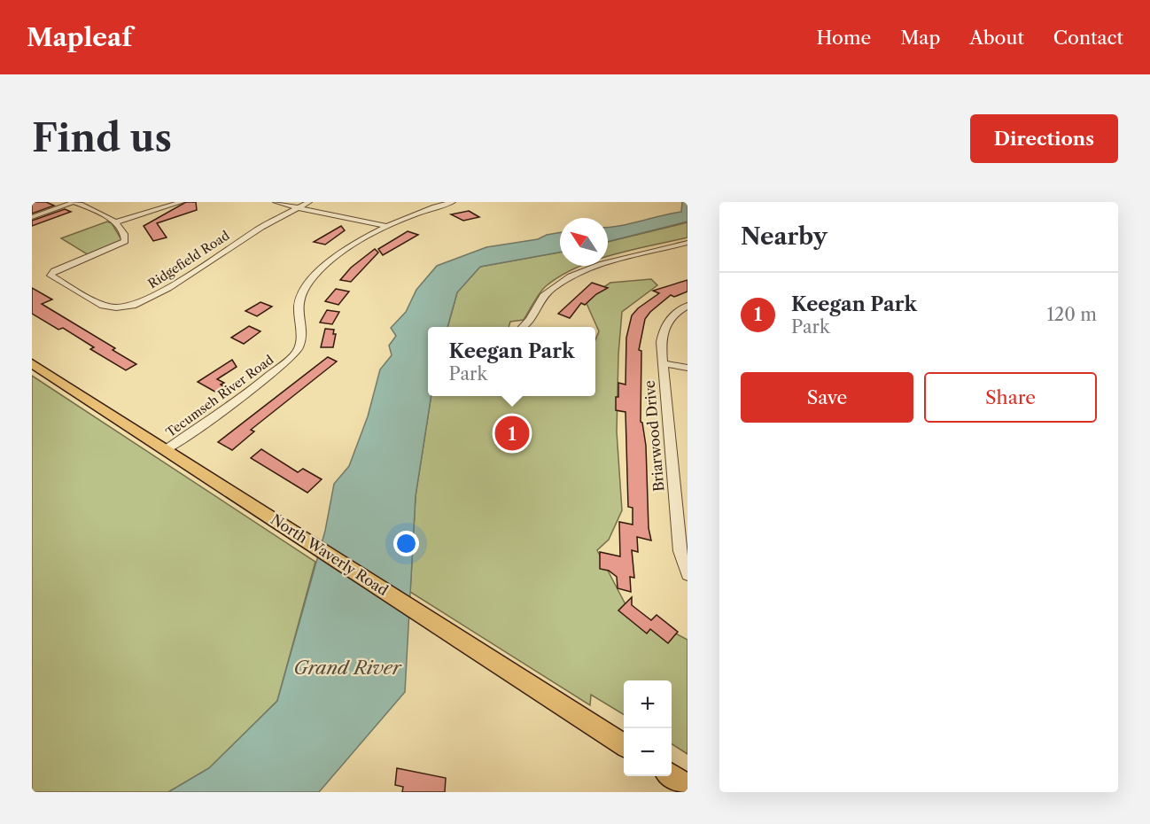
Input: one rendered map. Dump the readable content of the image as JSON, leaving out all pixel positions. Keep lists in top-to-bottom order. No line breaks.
{"streets":{"main road":["North Waverly Road"],"street":["Ridgefield Road","Tecumseh River Road","Briarwood Drive"]},"crossings":[["Tecumseh River Road","North Waverly Road"]],"water":["Grand River"],"north":"top left","page":{"header":"Mapleaf","nav":["Home","Map","About","Contact"],"buttons":["Directions",["Save","Share"]],"title":"Find us","heading":"Nearby","list":[{"mark":"1","name":"Keegan Park","note":"Park","value":"120 m"}],"popup":["Keegan Park","Park"],"pins":"1","map_buttons":["+","−"]}}
